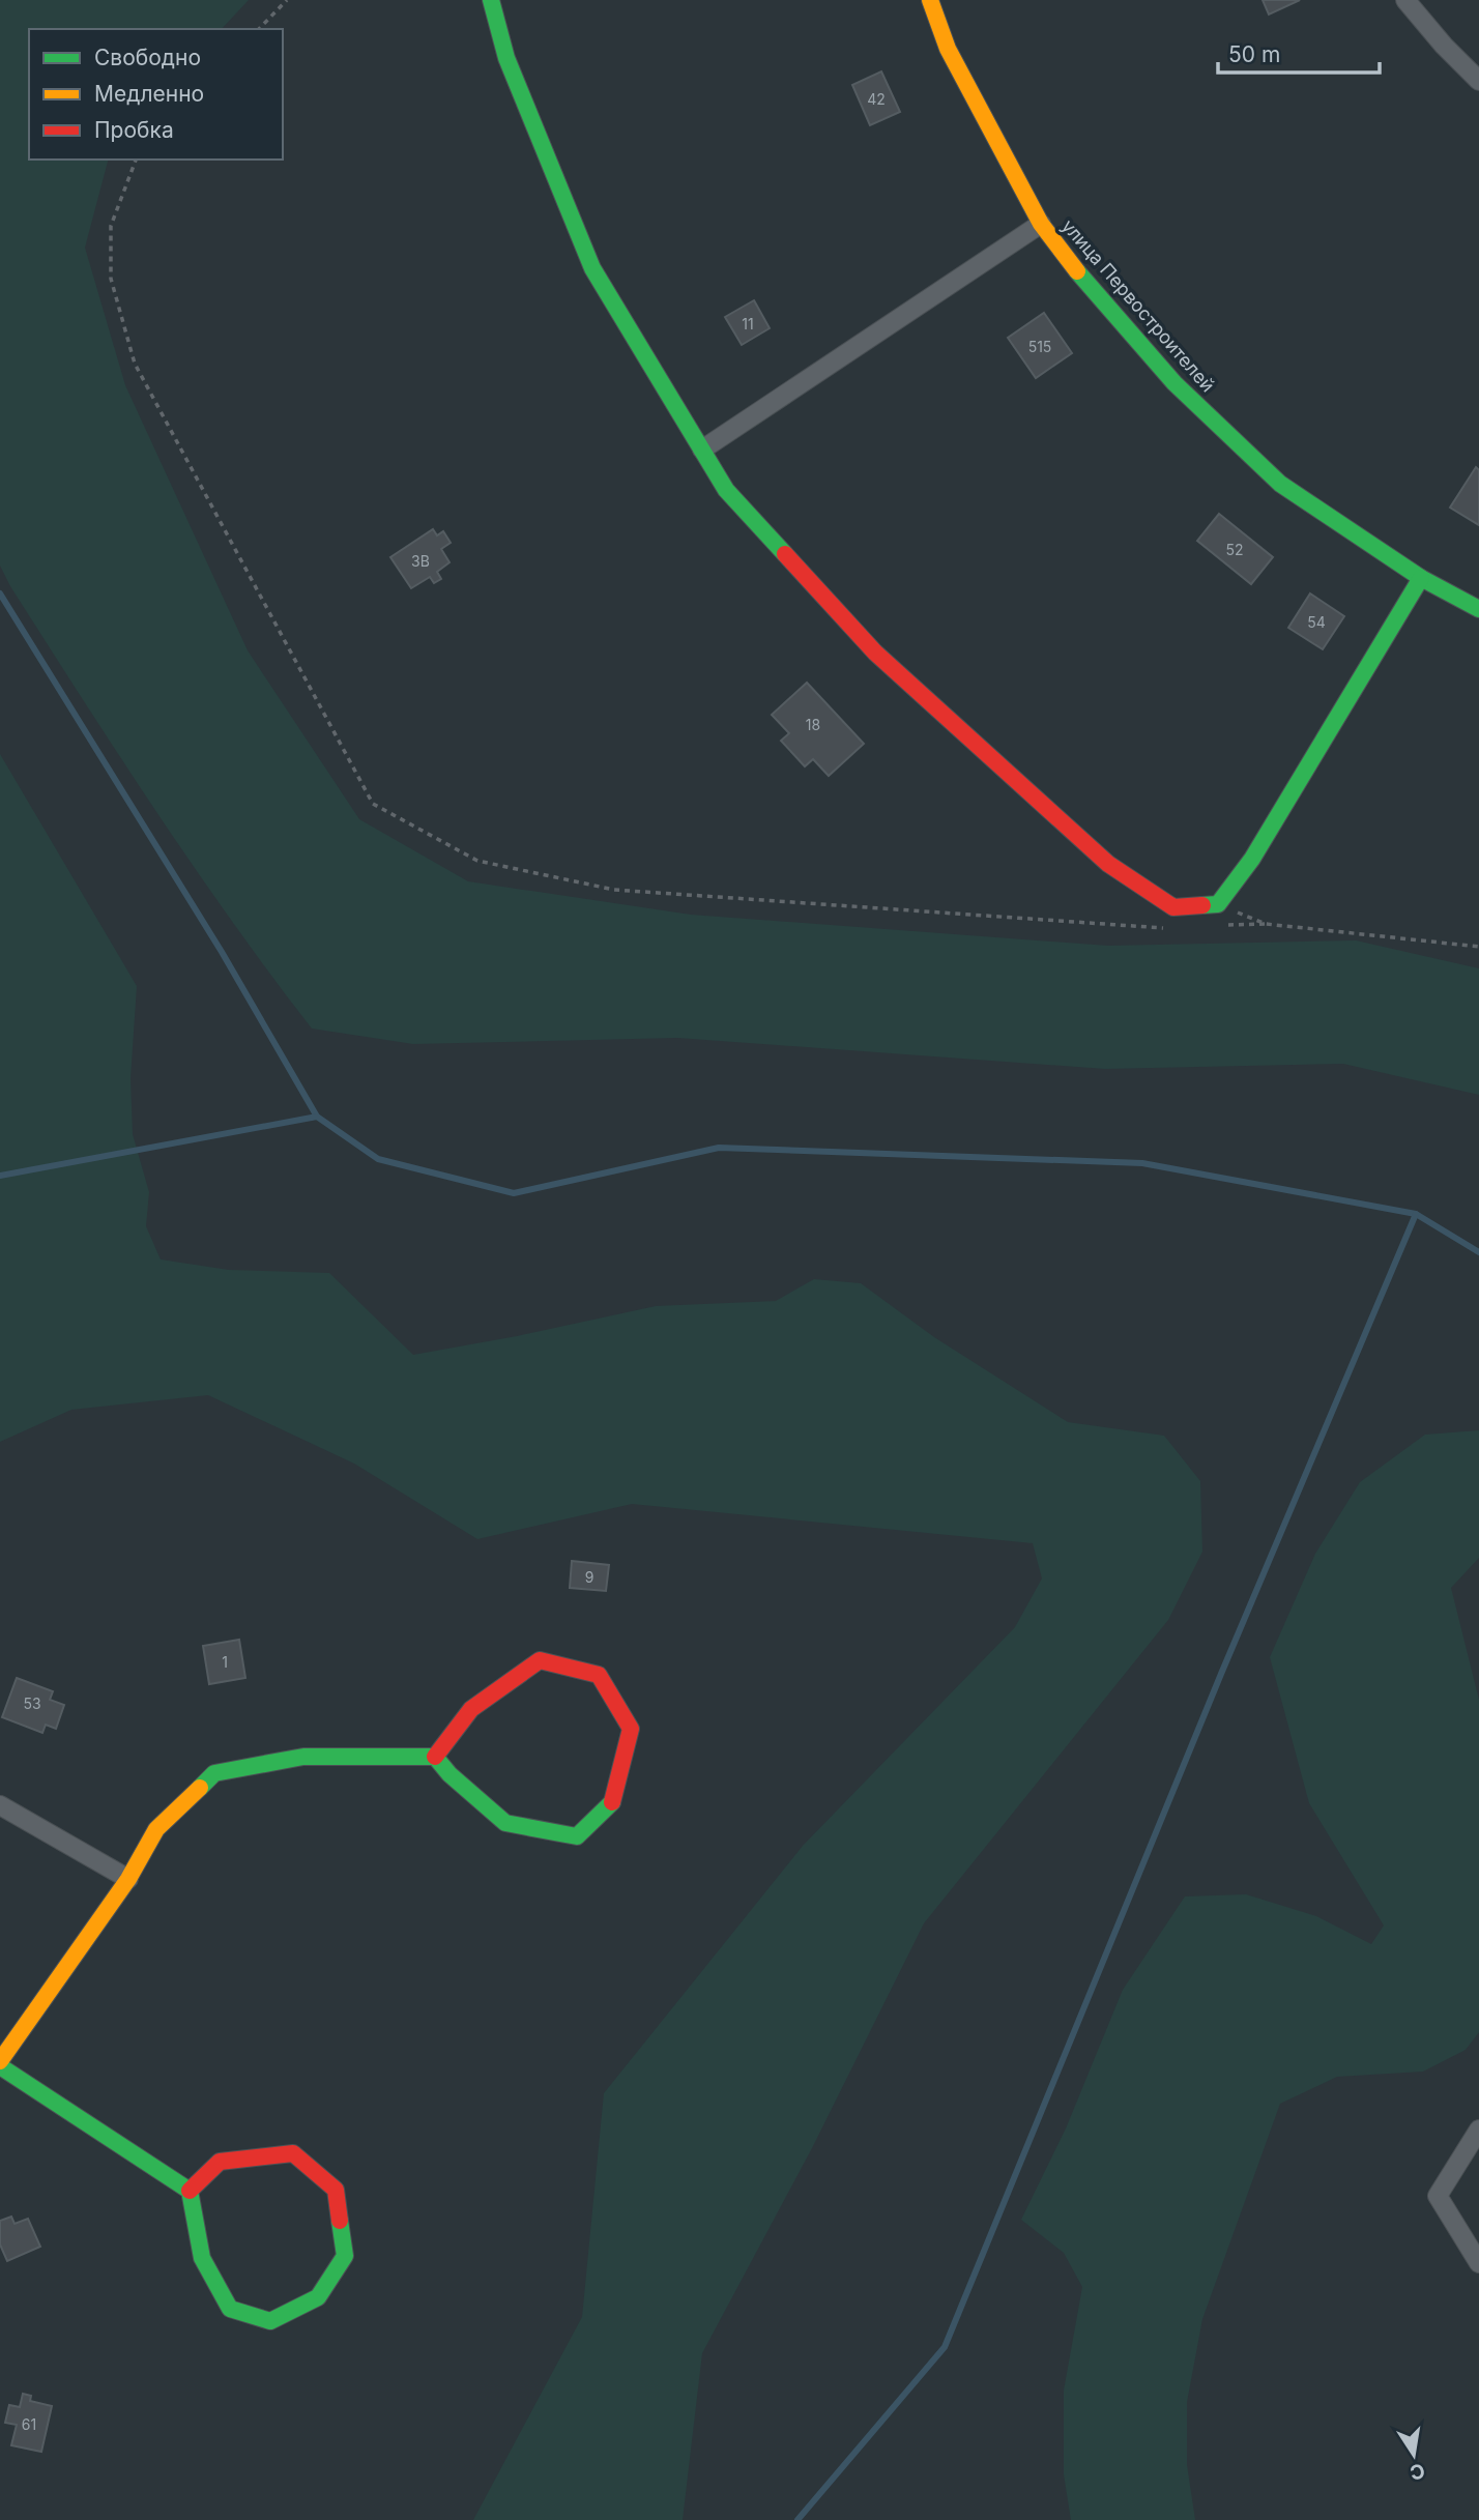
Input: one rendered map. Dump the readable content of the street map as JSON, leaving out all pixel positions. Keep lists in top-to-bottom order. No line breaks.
{"streets":{"street":["улица Первостроителей"]},"house_numbers":["42","11","515","52","3В","54","18","9","1","53","61"],"legend":["Свободно","Медленно","Пробка"],"scale_bar":"50 m","north":"bottom"}
